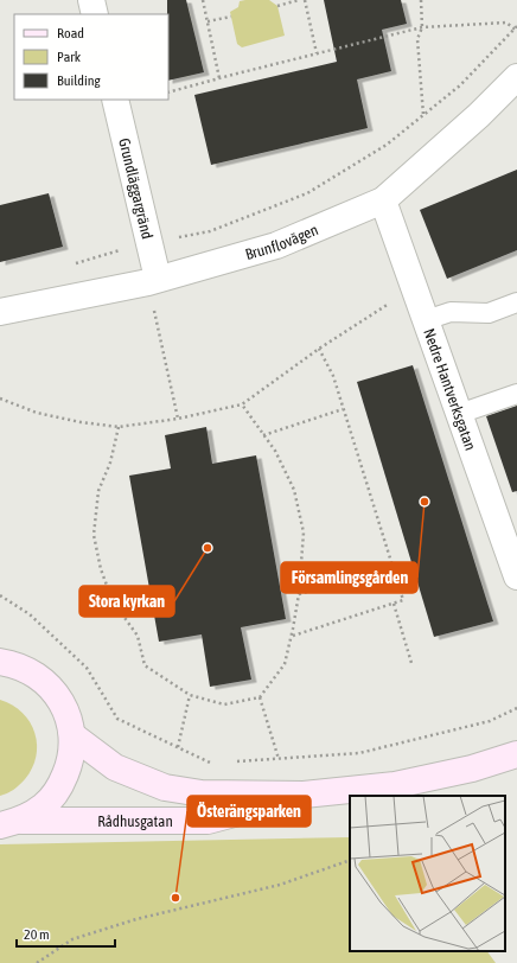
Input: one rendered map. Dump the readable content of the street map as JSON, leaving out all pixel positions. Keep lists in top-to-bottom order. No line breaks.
{"streets":{"main road":["Rådhusgatan"],"street":["Grundläggargränd","Brunflovägen","Nedre Hantverksgatan"]},"crossings":[["Grundläggargränd","Brunflovägen"],["Brunflovägen","Nedre Hantverksgatan"]],"places":["Församlingsgården","Stora kyrkan","Österängsparken"],"legend":["Road","Park","Building"],"scale_bar":"20 m"}
